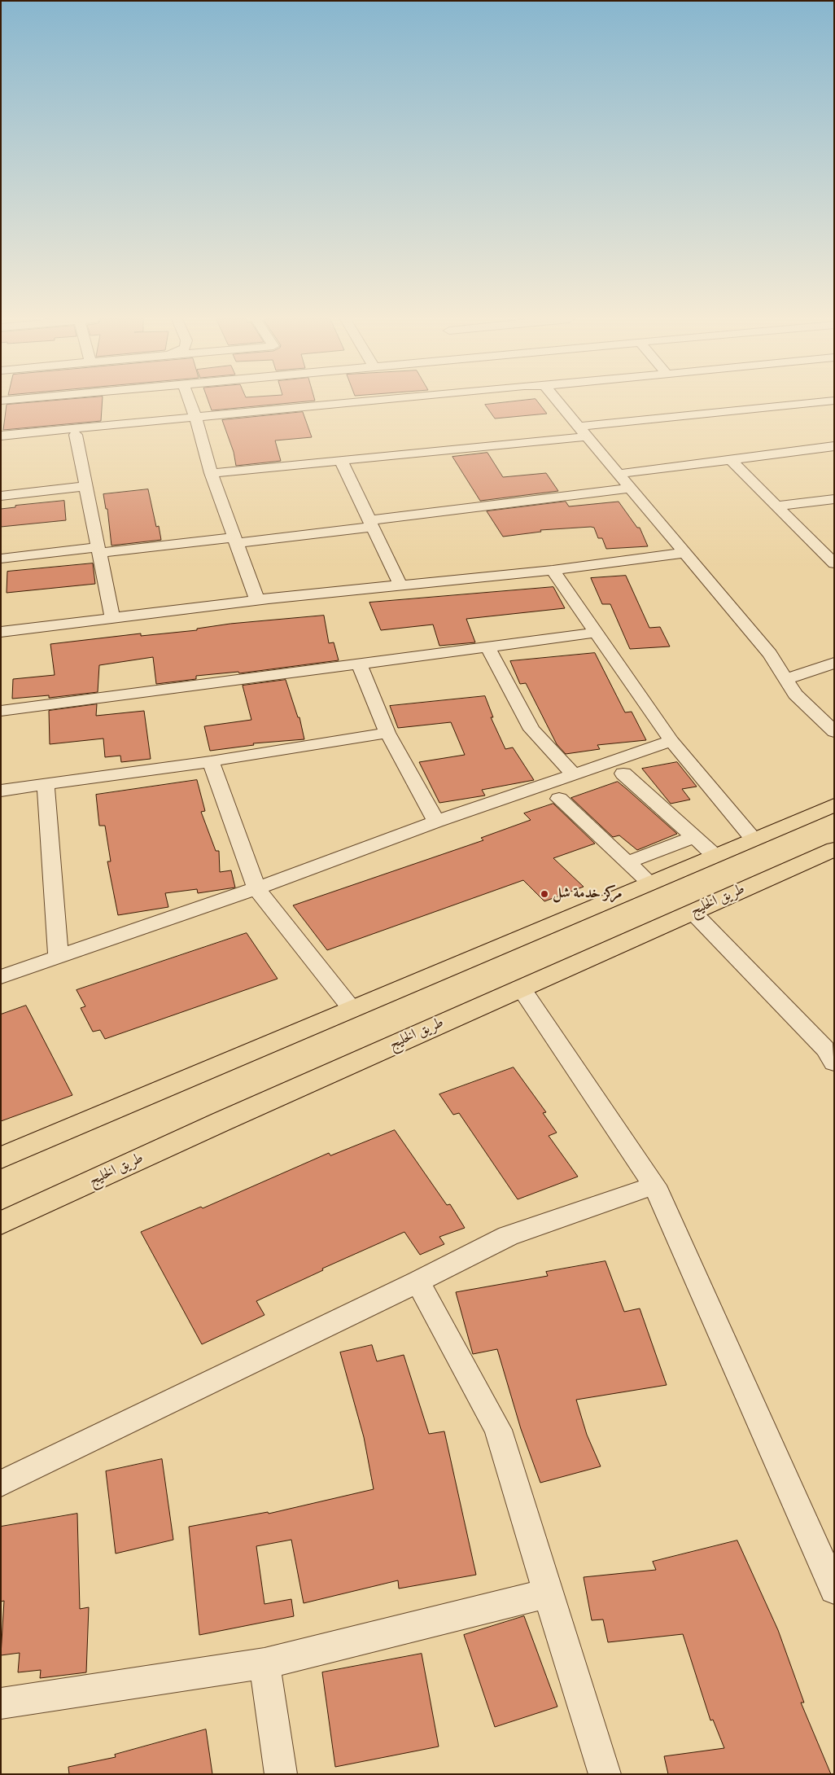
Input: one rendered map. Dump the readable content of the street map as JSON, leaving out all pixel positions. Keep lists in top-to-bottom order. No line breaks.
{"streets":{"main road":["طريق الخليج"]},"places":["مركز خدمة شل"]}
